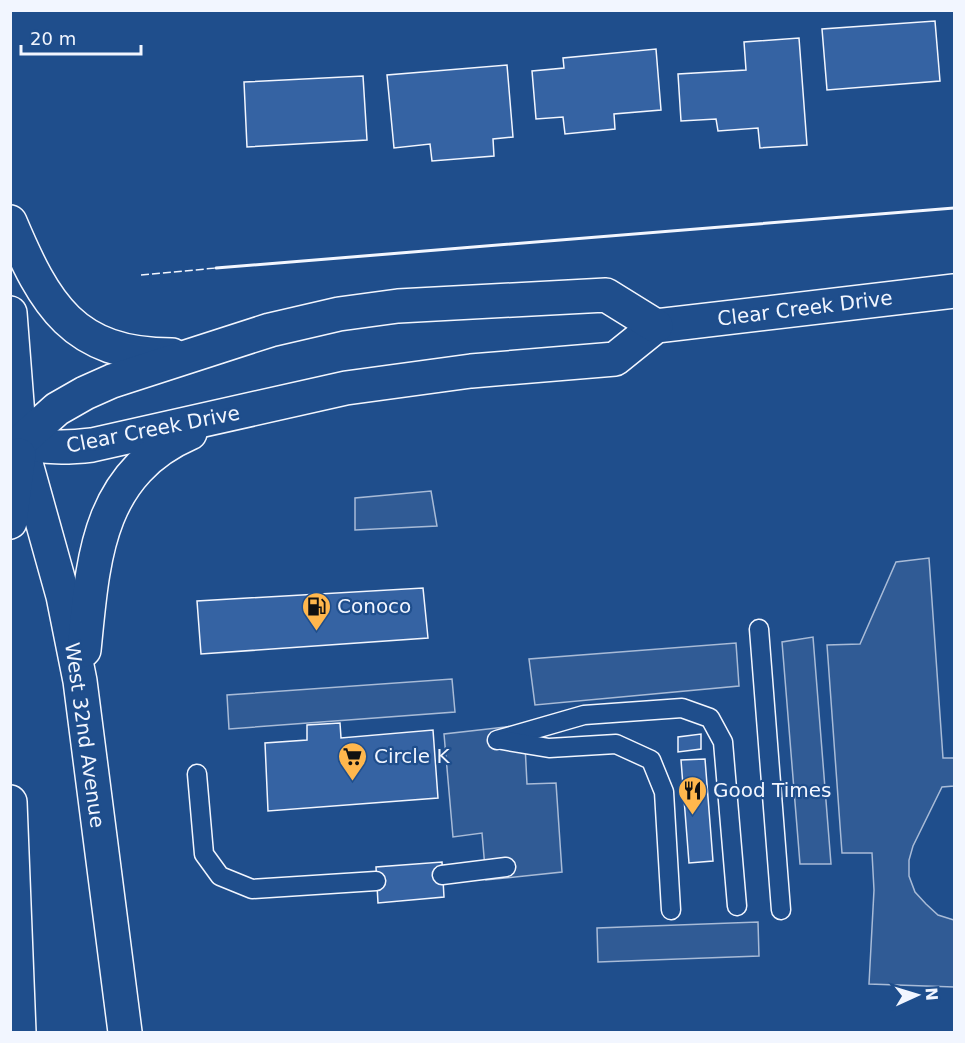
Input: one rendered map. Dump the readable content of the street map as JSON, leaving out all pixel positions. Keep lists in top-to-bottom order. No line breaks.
{"streets":{"main road":["Clear Creek Drive","West 32nd Avenue"]},"crossings":[["Clear Creek Drive","West 32nd Avenue"]],"places":{"fuel station":["Conoco"],"supermarket":["Circle K"],"restaurant":["Good Times"]},"scale_bar":"20 m","north":"right"}
